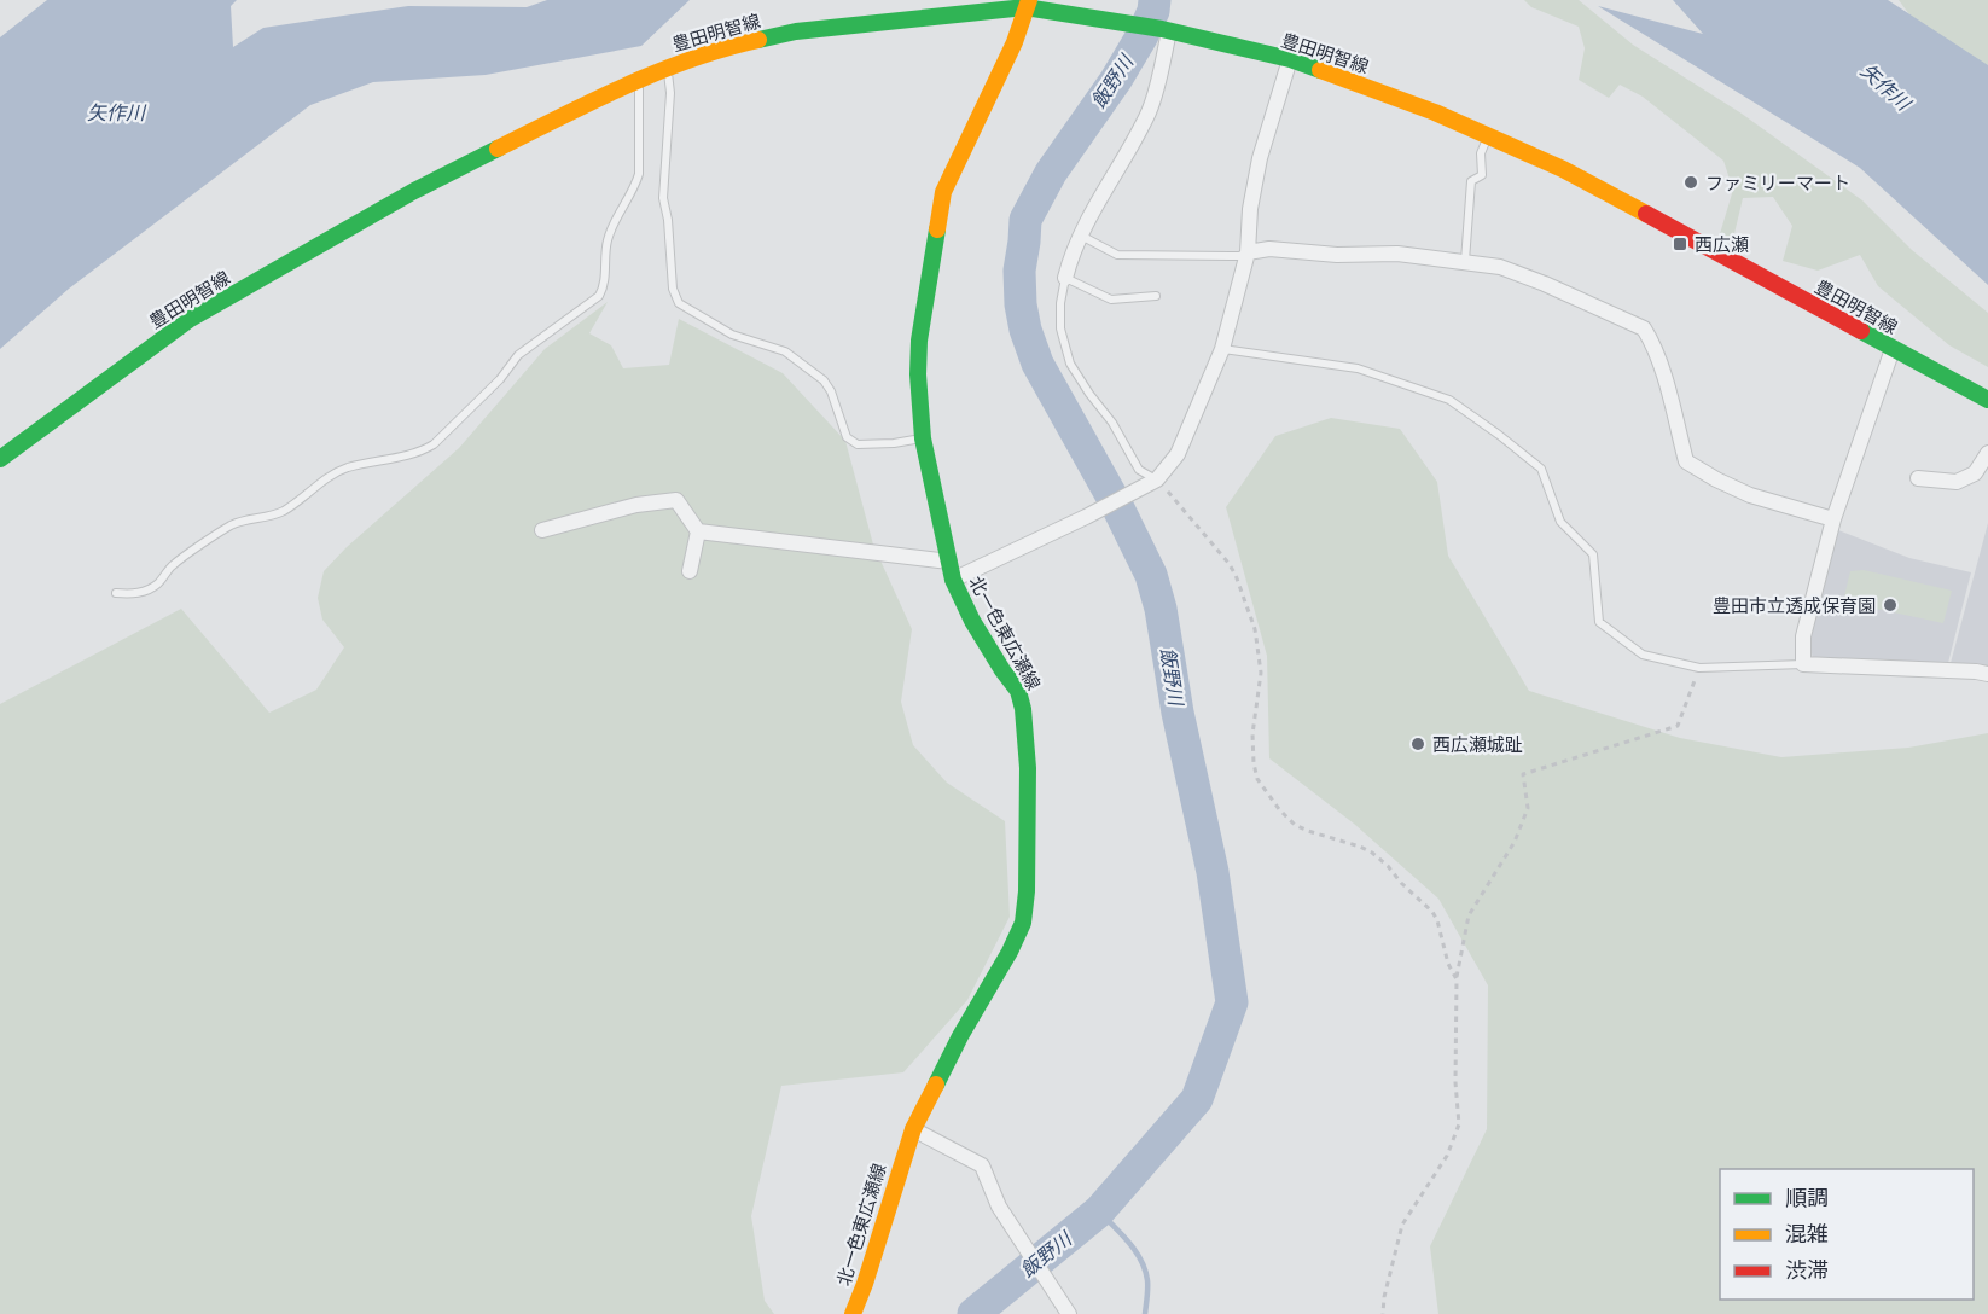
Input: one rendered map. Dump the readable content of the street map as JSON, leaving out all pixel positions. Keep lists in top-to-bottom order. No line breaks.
{"streets":{"main road":["豊田明智線","北一色東広瀬線"]},"crossings":[["豊田明智線","北一色東広瀬線"]],"water":["飯野川","矢作川"],"places":{"other":["ファミリーマート","豊田市立透成保育園","西広瀬城趾"],"transit":["西広瀬"]},"legend":["順調","混雑","渋滞"]}
